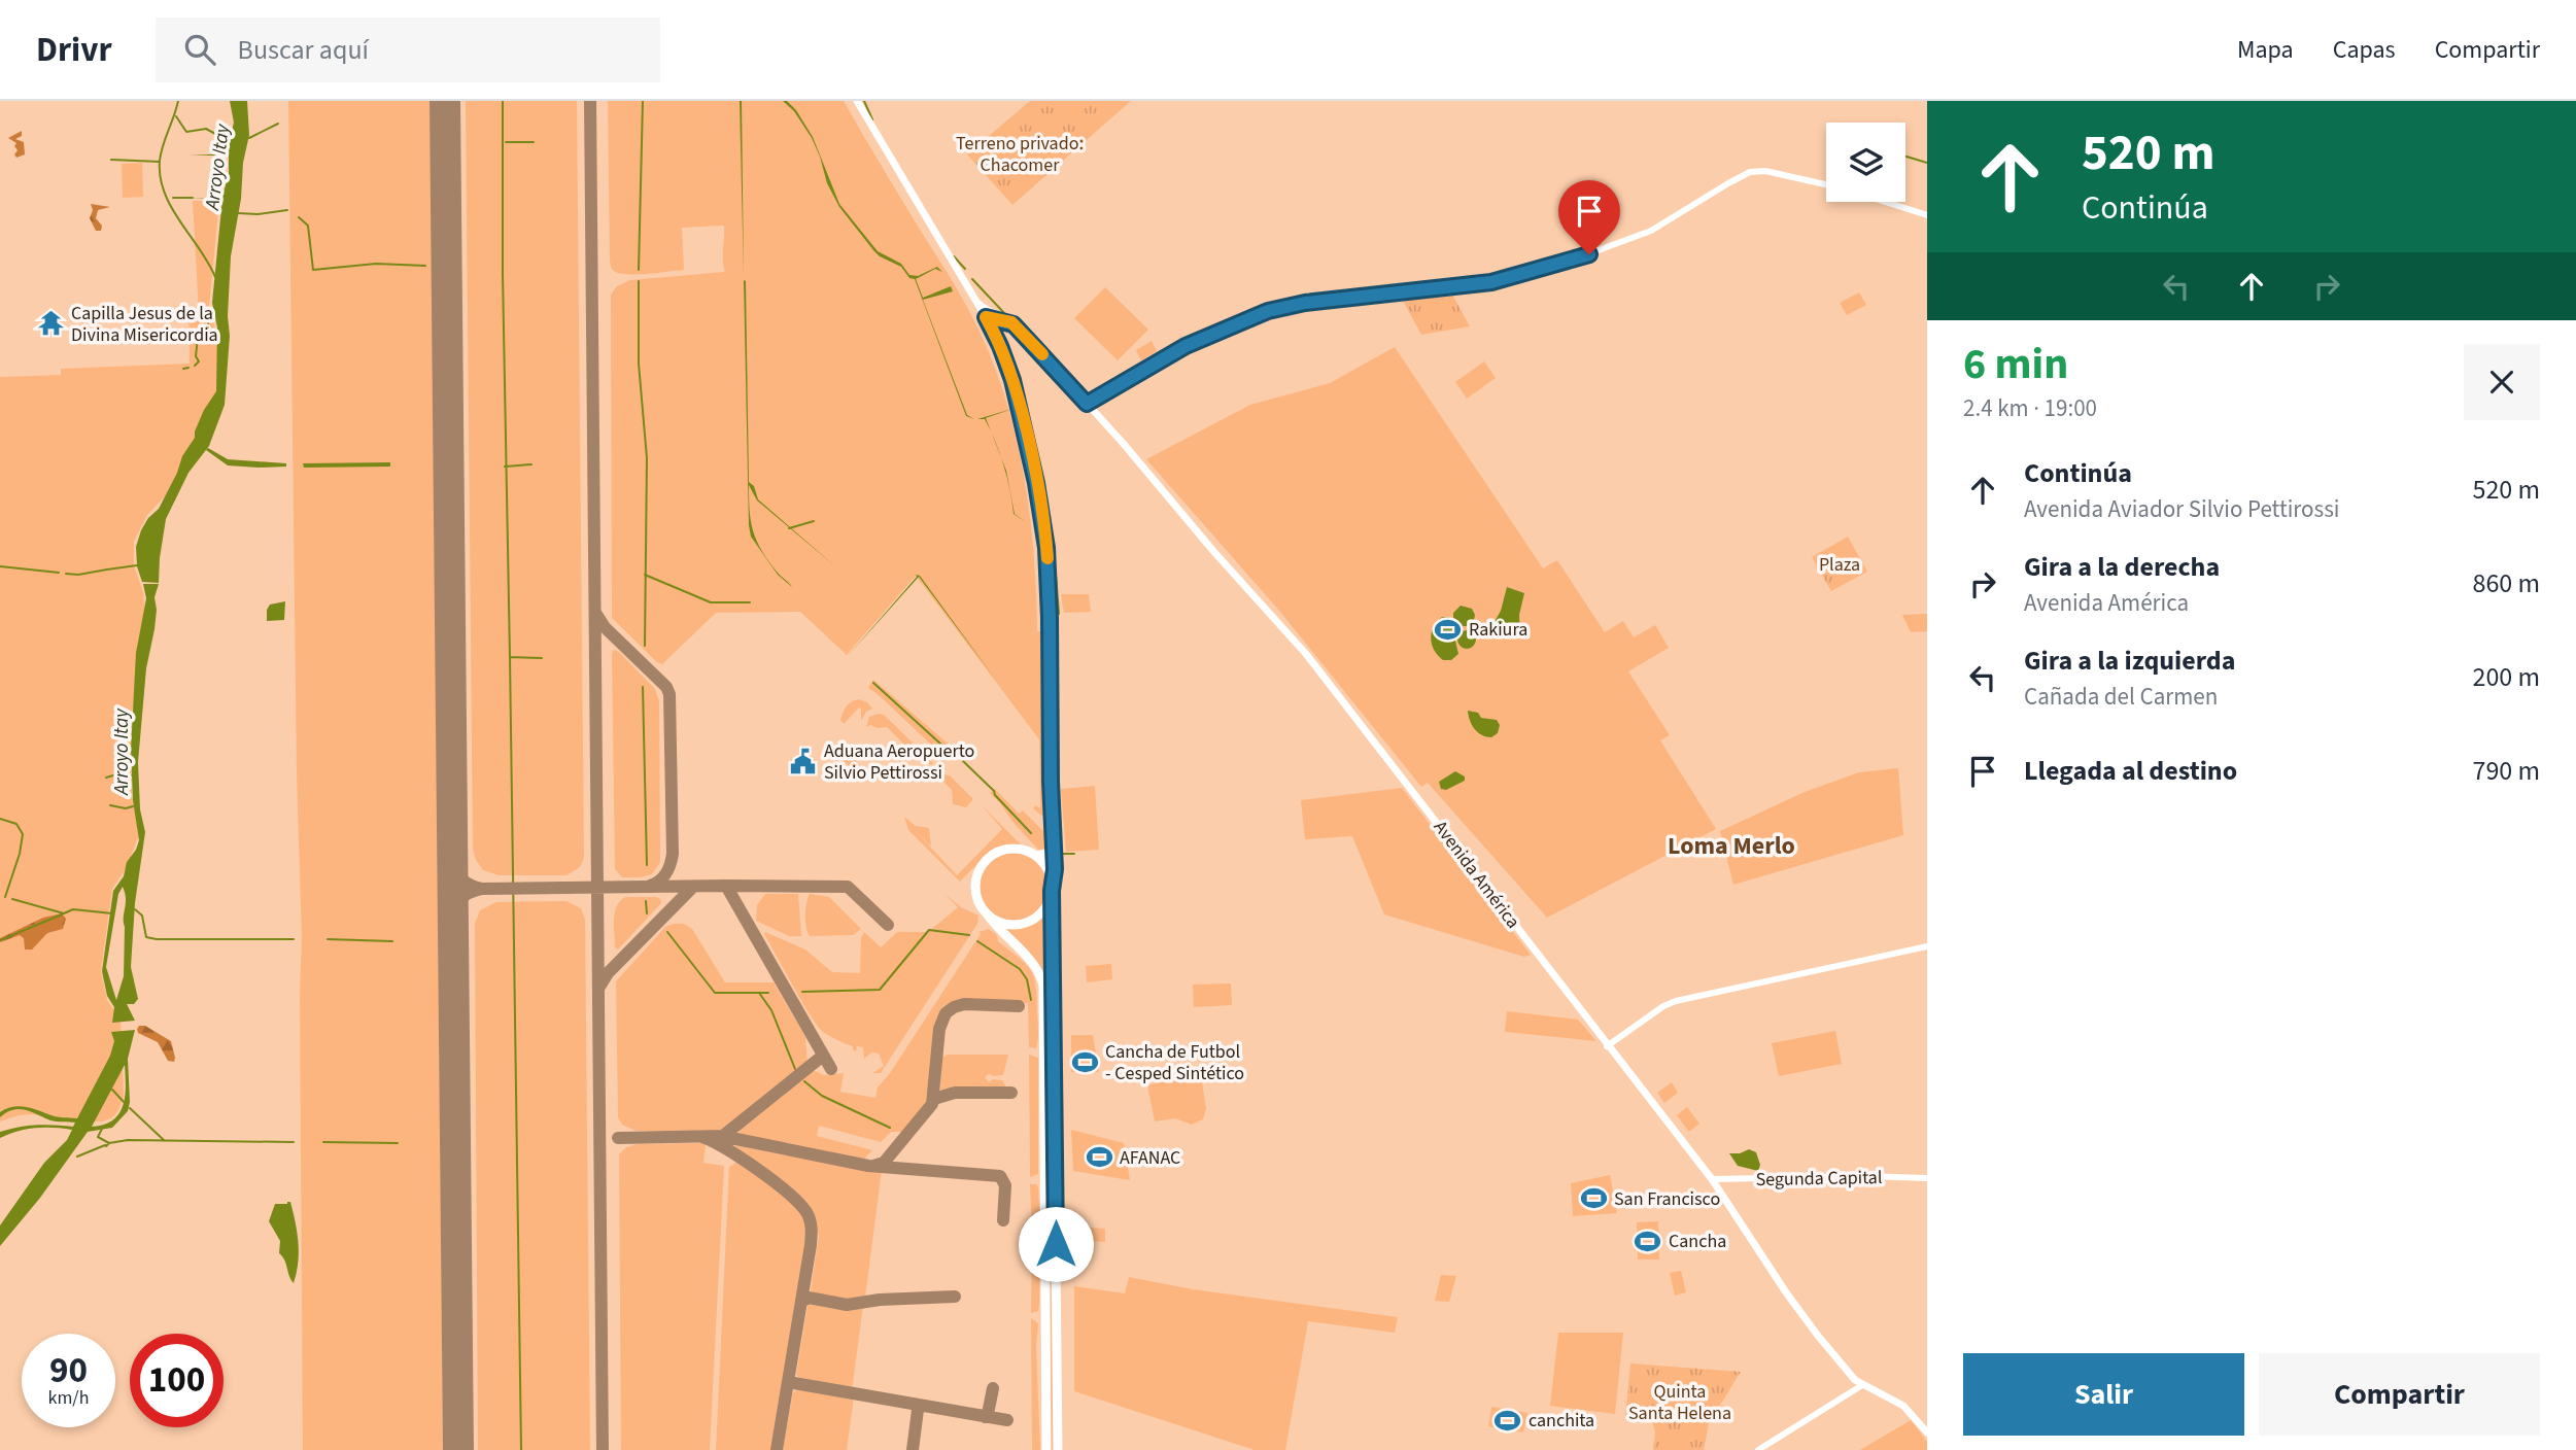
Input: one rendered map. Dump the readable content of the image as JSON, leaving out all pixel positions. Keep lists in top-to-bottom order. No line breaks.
{"streets":{"main road":["Avenida América"],"street":["Segunda Capital"]},"crossings":[["Avenida América","Segunda Capital"]],"districts":["Loma Merlo"],"water":["Arroyo Itay"],"parks":["Terreno privado: Chacomer","Plaza","Quinta Santa Helena"],"places":{"temple":["Capilla Jesus de la Divina Misericordia"],"sports":["Rakiura","Cancha de Futbol - Cesped Sintético","AFANAC","San Francisco","Cancha","canchita"],"public building":["Aduana Aeropuerto Silvio Pettirossi"]},"page":{"header":"Drivr","search":"Buscar aquí","nav":["Mapa","Capas","Compartir"],"turn":["520 m","Continúa"],"heading":["6 min","2.4 km · 19:00"],"list":[{"name":"Continúa","note":"Avenida Aviador Silvio Pettirossi","value":"520 m"},{"name":"Gira a la derecha","note":"Avenida América","value":"860 m"},{"name":"Gira a la izquierda","note":"Cañada del Carmen","value":"200 m"},{"name":"Llegada al destino","value":"790 m"}],"speed":"90 km/h","limit":"100","buttons":["Salir","Compartir"]}}
